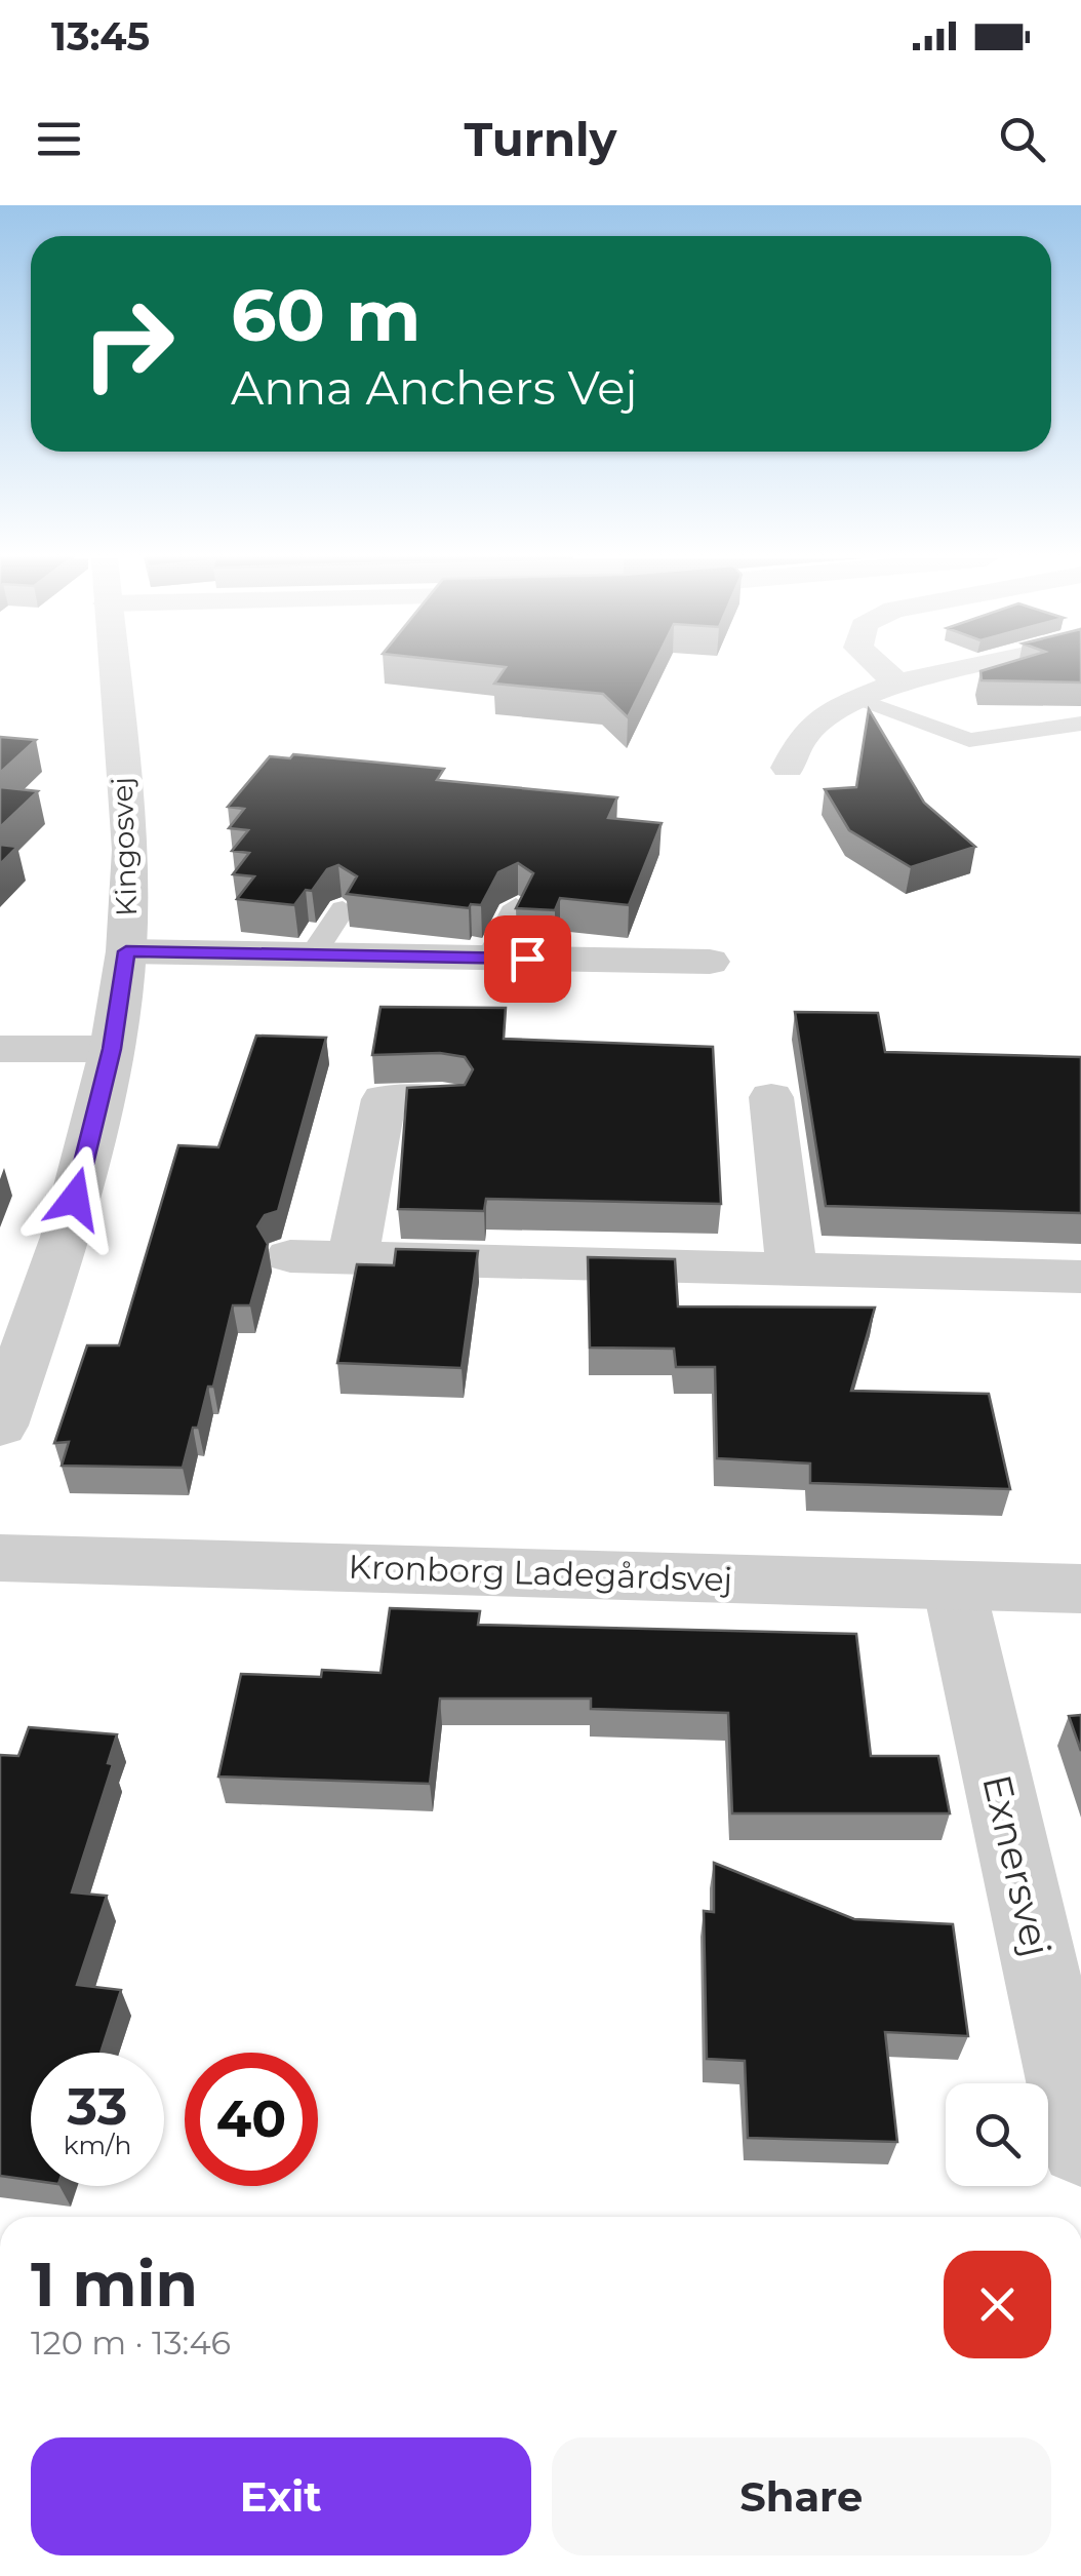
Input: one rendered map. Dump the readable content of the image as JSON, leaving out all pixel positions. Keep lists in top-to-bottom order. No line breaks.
{"streets":{"street":["Kingosvej","Kronborg Ladegårdsvej","Exnersvej"]},"crossings":[["Kronborg Ladegårdsvej","Exnersvej"]],"page":{"status":"13:45","header":"Turnly","turn":["60 m","Anna Anchers Vej"],"speed":"33 km/h","limit":"40","heading":["1 min","120 m · 13:46"],"buttons":["Exit","Share"]}}
